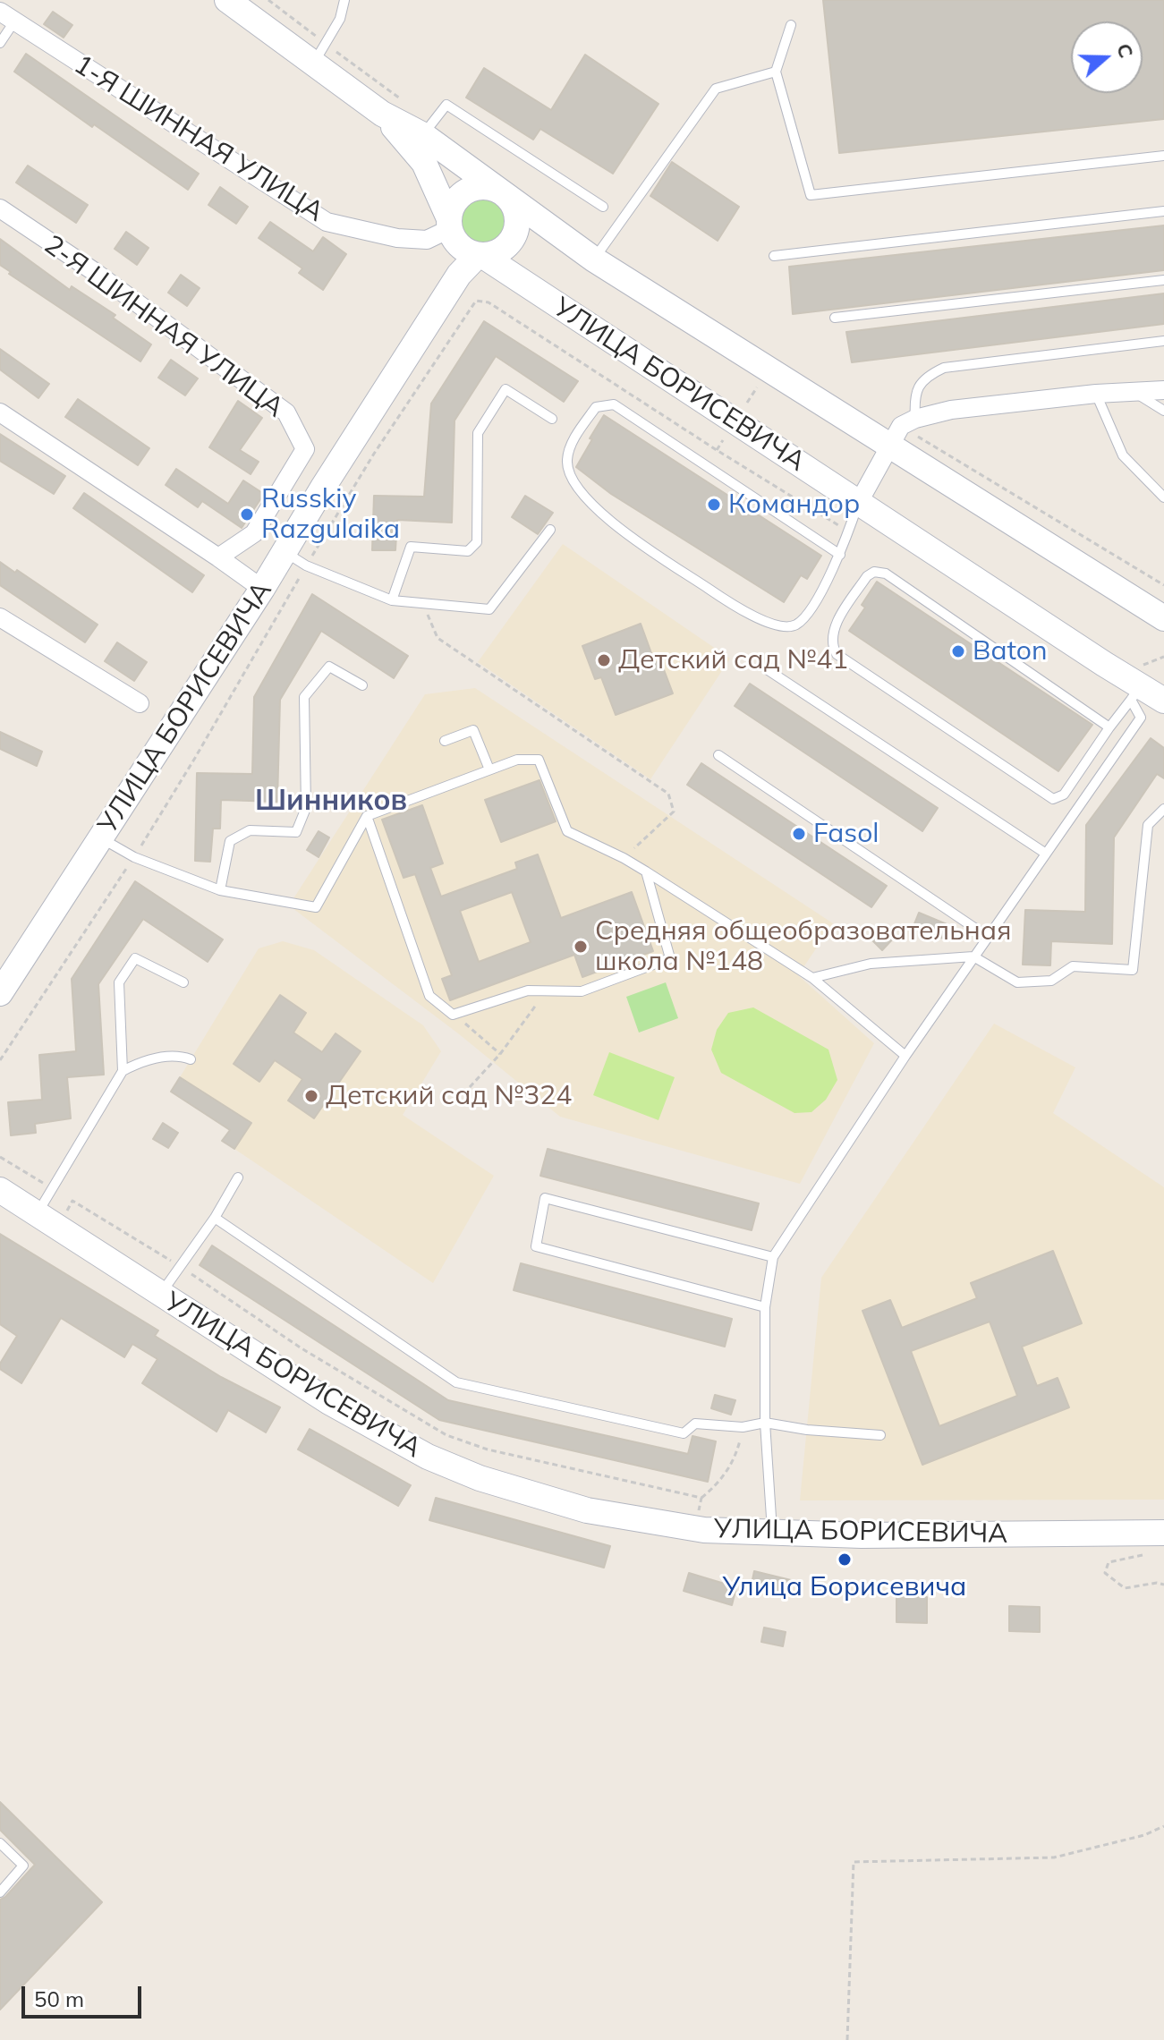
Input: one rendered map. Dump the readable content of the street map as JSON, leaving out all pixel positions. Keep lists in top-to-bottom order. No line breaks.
{"streets":{"street":["1-Я ШИННАЯ УЛИЦА","2-Я ШИННАЯ УЛИЦА","УЛИЦА БОРИСЕВИЧА"]},"crossings":[["1-Я ШИННАЯ УЛИЦА","УЛИЦА БОРИСЕВИЧА"]],"districts":["Шинников"],"places":["Командор","Russkiy Razgulaika","Baton","Детский сад №41","Fasol","Средняя общеобразовательная школа №148","Детский сад №324","Улица Борисевича"],"scale_bar":"50 m","north":"right"}
